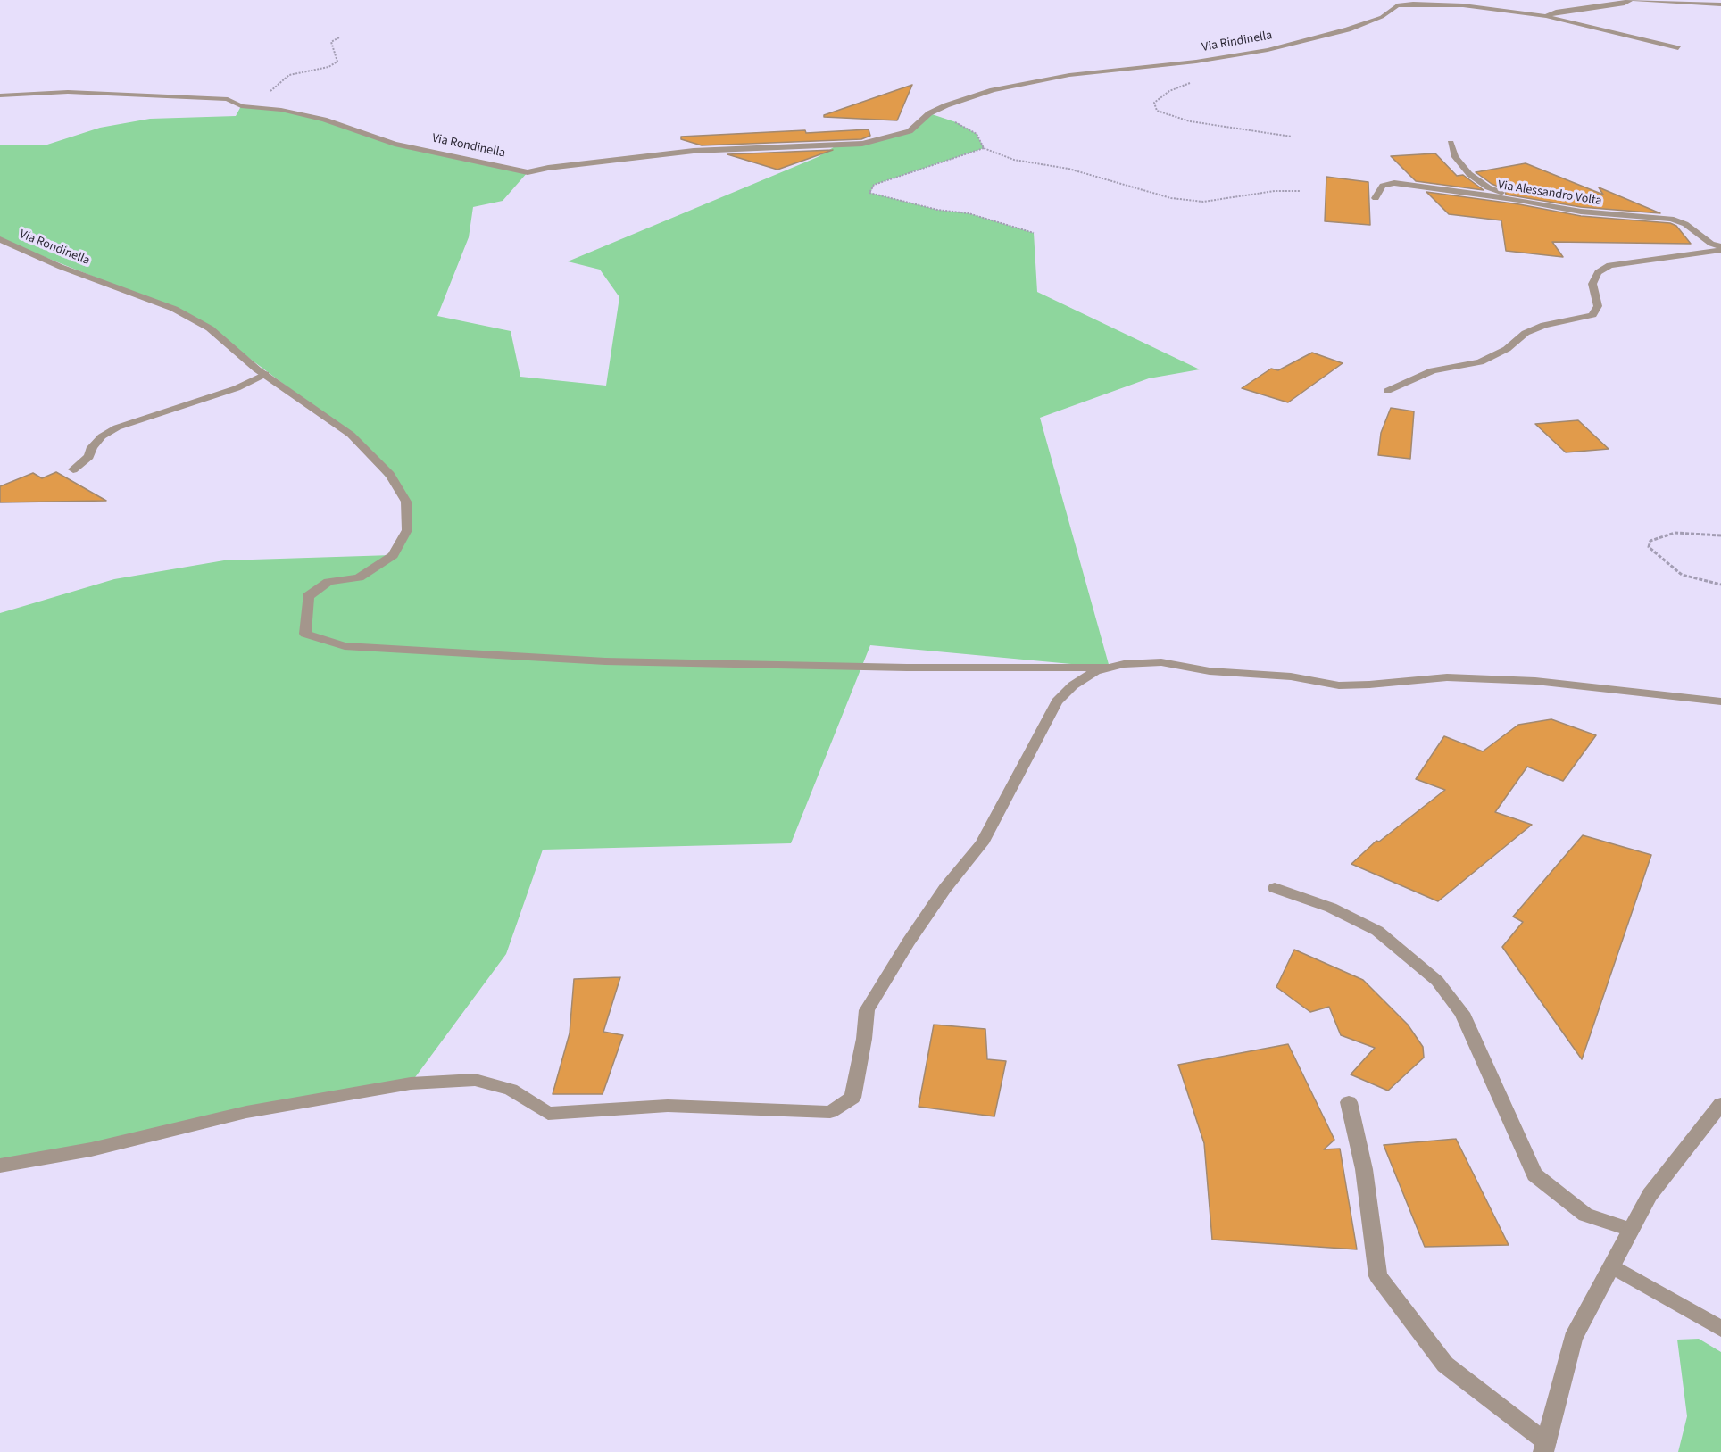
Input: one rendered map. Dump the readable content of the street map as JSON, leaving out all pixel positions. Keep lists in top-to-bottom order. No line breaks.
{"streets":{"street":["Via Rindinella","Via Rondinella","Via Alessandro Volta"]},"crossings":[["Via Rindinella","Via Rondinella"]]}
